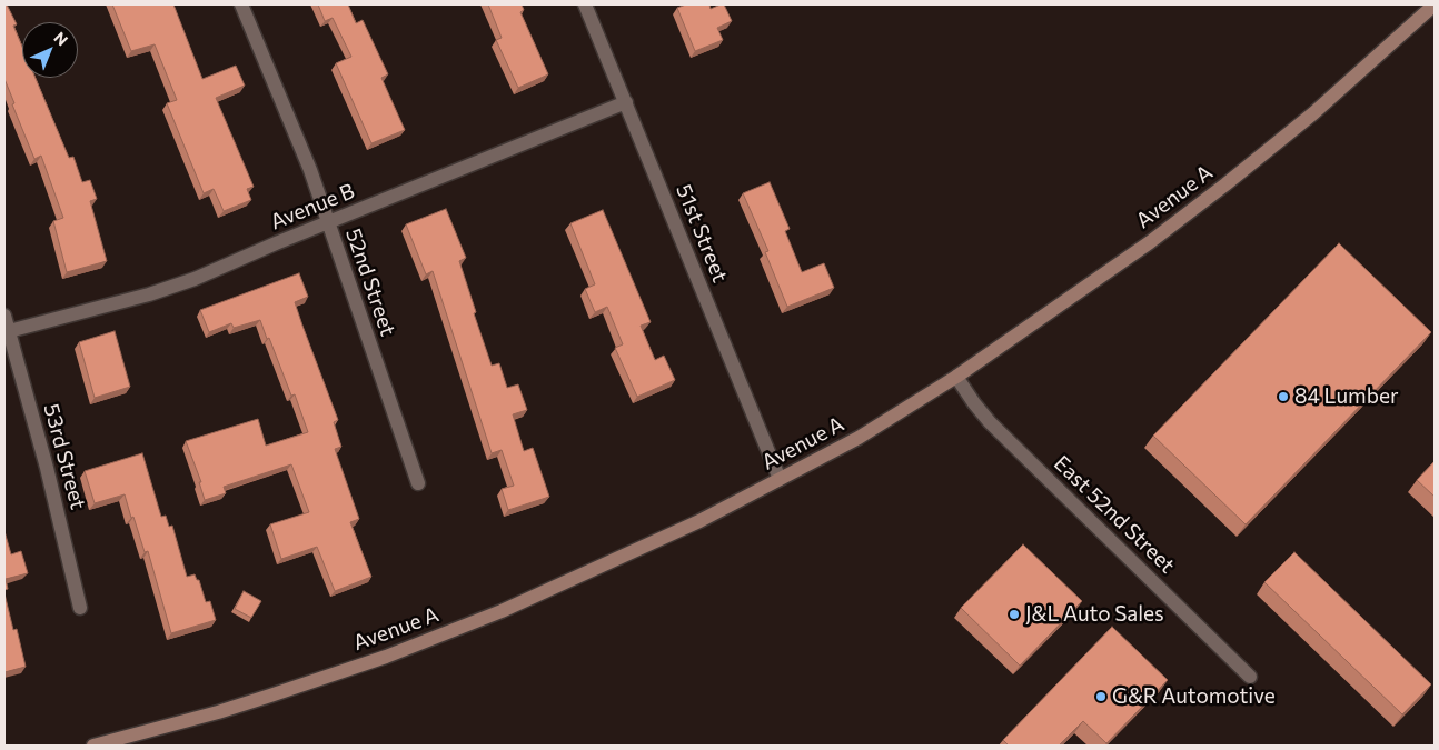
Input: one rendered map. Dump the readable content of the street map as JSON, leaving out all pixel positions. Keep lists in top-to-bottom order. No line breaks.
{"streets":{"main road":["Avenue A"],"street":["Avenue B","51st Street","52nd Street","53rd Street","East 52nd Street"]},"crossings":[["Avenue A","51st Street"],["Avenue A","East 52nd Street"],["Avenue B","51st Street"],["Avenue B","52nd Street"],["Avenue B","53rd Street"]],"places":["84 Lumber","J&L Auto Sales","G&R Automotive"],"north":"top right"}
